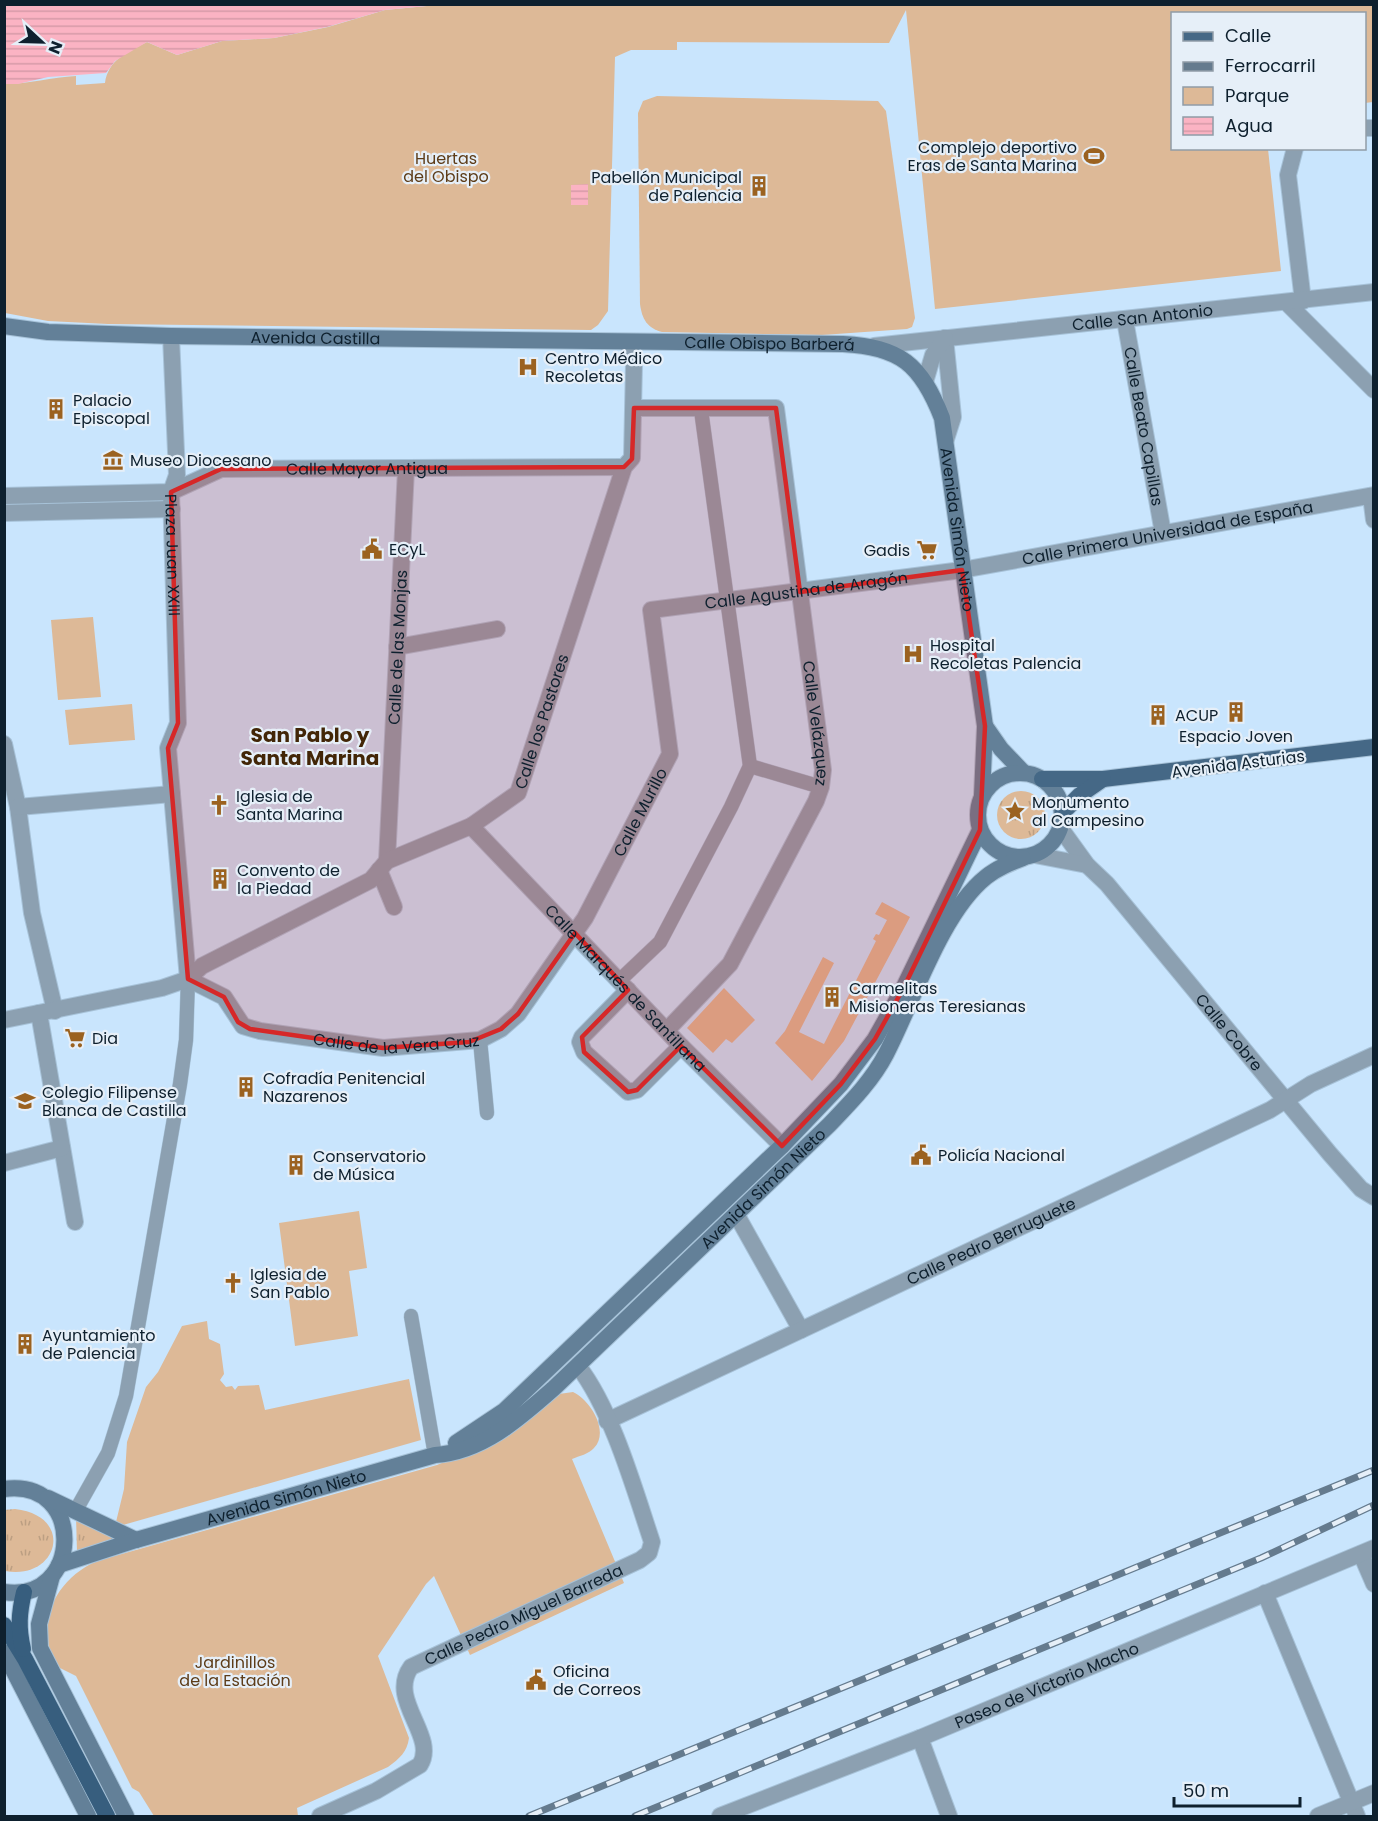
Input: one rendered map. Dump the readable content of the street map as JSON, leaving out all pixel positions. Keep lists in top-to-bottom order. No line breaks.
{"streets":{"main road":["Avenida Castilla","Calle Obispo Barberá","Avenida Simón Nieto","Avenida Asturias"],"street":["Calle San Antonio","Calle Beato Capillas","Calle Mayor Antigua","Calle Primera Universidad de España","Plaza Juan XXIII","Calle Agustina de Aragón","Calle de las Monjas","Calle los Pastores","Calle Velázquez","Calle Murillo","Calle Marqués de Santillana","Calle Cobre","Calle de la Vera Cruz","Calle Pedro Berruguete","Calle Pedro Miguel Barreda","Paseo de Victorio Macho"]},"crossings":[["Calle San Antonio","Calle Obispo Barberá"],["Calle San Antonio","Calle Beato Capillas"],["Calle San Antonio","Avenida Simón Nieto"],["Avenida Castilla","Calle Obispo Barberá"],["Avenida Castilla","Plaza Juan XXIII"],["Avenida Castilla","Calle los Pastores"],["Calle Obispo Barberá","Avenida Simón Nieto"],["Calle Obispo Barberá","Calle los Pastores"],["Calle Beato Capillas","Calle Primera Universidad de España"],["Calle Mayor Antigua","Plaza Juan XXIII"],["Calle Mayor Antigua","Calle de las Monjas"],["Calle Mayor Antigua","Calle los Pastores"],["Avenida Simón Nieto","Calle Primera Universidad de España"],["Avenida Simón Nieto","Calle Agustina de Aragón"],["Avenida Simón Nieto","Avenida Asturias"],["Avenida Simón Nieto","Calle Marqués de Santillana"],["Avenida Simón Nieto","Calle Cobre"],["Avenida Simón Nieto","Calle Pedro Miguel Barreda"],["Calle Primera Universidad de España","Calle Agustina de Aragón"],["Plaza Juan XXIII","Calle los Pastores"],["Plaza Juan XXIII","Calle de la Vera Cruz"],["Calle Agustina de Aragón","Calle Velázquez"],["Calle Agustina de Aragón","Calle Murillo"],["Calle de las Monjas","Calle los Pastores"],["Calle los Pastores","Calle Marqués de Santillana"],["Calle los Pastores","Calle de la Vera Cruz"],["Calle Velázquez","Calle Marqués de Santillana"],["Avenida Asturias","Calle Cobre"],["Calle Murillo","Calle Marqués de Santillana"],["Calle Murillo","Calle de la Vera Cruz"],["Calle Marqués de Santillana","Calle de la Vera Cruz"],["Calle Cobre","Calle Pedro Berruguete"],["Calle Pedro Berruguete","Calle Pedro Miguel Barreda"]],"districts":["San Pablo y Santa Marina"],"parks":["Huertas del Obispo","Jardinillos de la Estación"],"places":{"sports":["Complejo deportivo Eras de Santa Marina"],"building":["Pabellón Municipal de Palencia","Palacio Episcopal","Espacio Joven","ACUP","Convento de la Piedad","Carmelitas Misioneras Teresianas","Cofradía Penitencial Nazarenos","Conservatorio de Música","Ayuntamiento de Palencia"],"hospital":["Centro Médico Recoletas","Hospital Recoletas Palencia"],"museum":["Museo Diocesano"],"public building":["ECyL","Policía Nacional","Oficina de Correos"],"supermarket":["Gadis","Dia"],"church":["Iglesia de Santa Marina","Iglesia de San Pablo"],"place":["Monumento al Campesino"],"school or university":["Colegio Filipense Blanca de Castilla"]},"legend":["Calle","Ferrocarril","Parque","Agua"],"scale_bar":"50 m","north":"right"}
